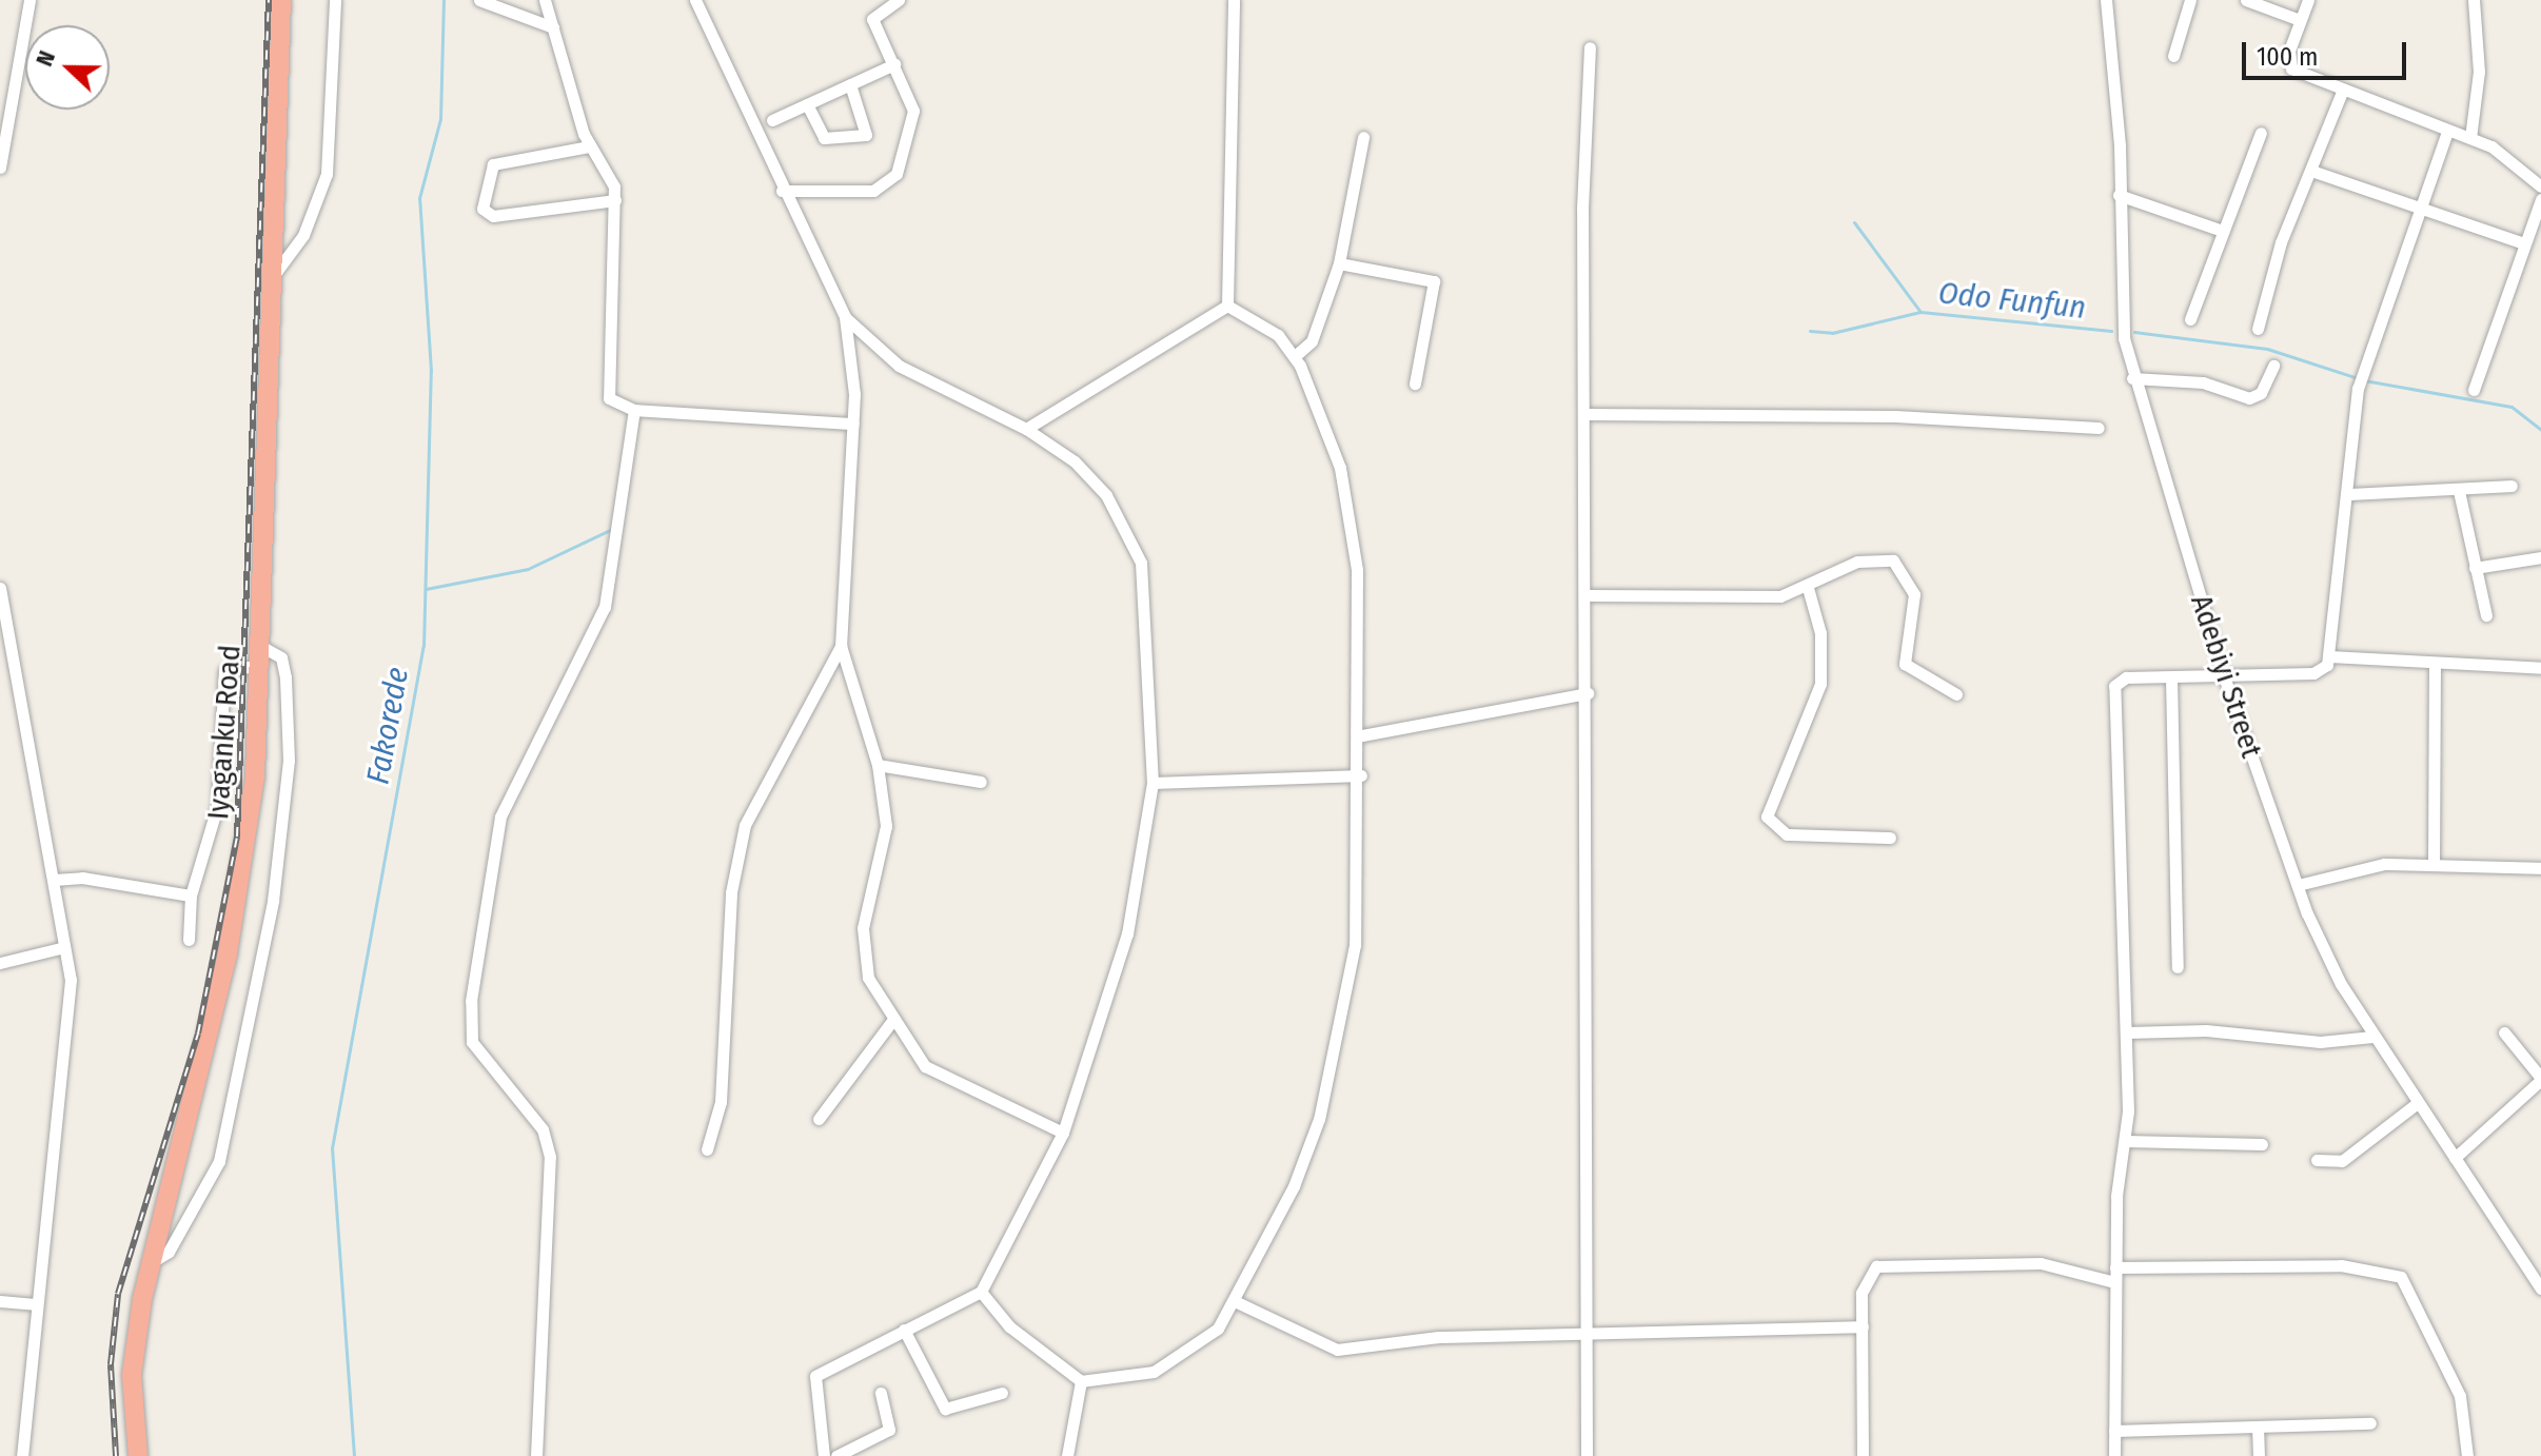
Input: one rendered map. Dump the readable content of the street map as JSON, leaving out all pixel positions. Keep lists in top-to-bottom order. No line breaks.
{"streets":{"highway":["Iyaganku Road"],"street":["Adebiyi Street"]},"water":["Odo Funfun","Fakorede"],"scale_bar":"100 m","north":"left"}
